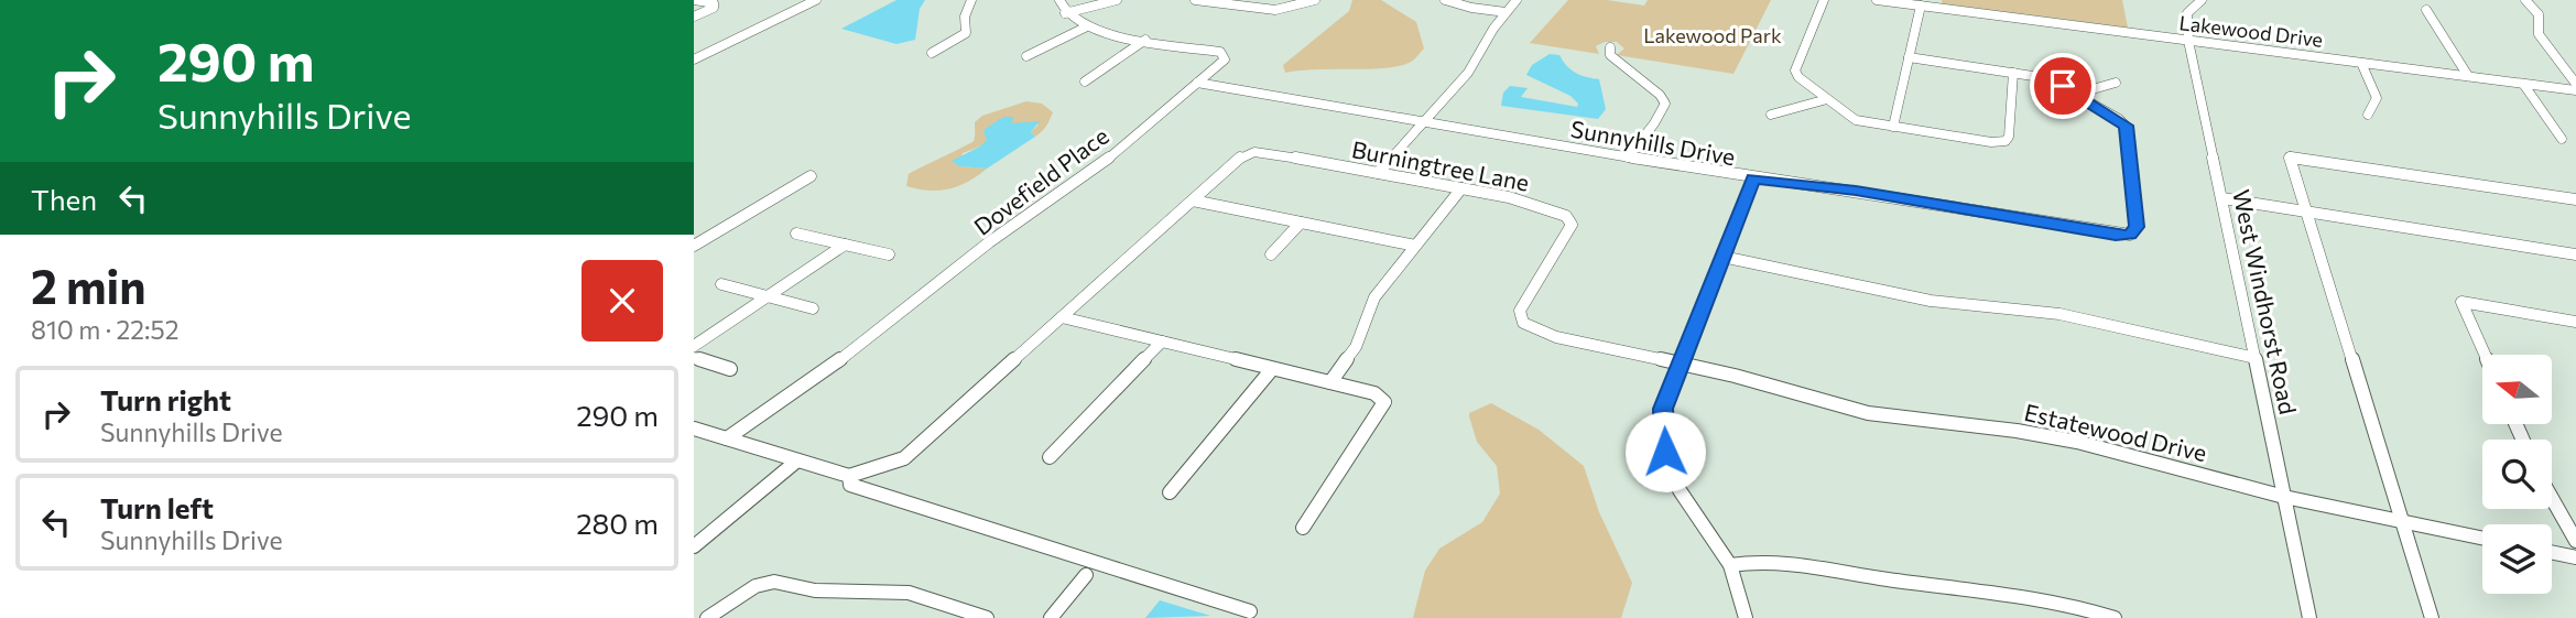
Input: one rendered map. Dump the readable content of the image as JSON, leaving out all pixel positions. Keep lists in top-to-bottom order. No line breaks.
{"streets":{"street":["Lakewood Drive","Sunnyhills Drive","Burningtree Lane","Dovefield Place","West Windhorst Road","Estatewood Drive"]},"crossings":[["Lakewood Drive","West Windhorst Road"],["Sunnyhills Drive","Dovefield Place"],["Burningtree Lane","Estatewood Drive"],["West Windhorst Road","Estatewood Drive"]],"parks":["Lakewood Park"],"north":"left","page":{"turn":["290 m","Sunnyhills Drive"],"then":"Then","heading":["2 min","810 m · 22:52"],"list":[{"name":"Turn right","note":"Sunnyhills Drive","value":"290 m"},{"name":"Turn left","note":"Sunnyhills Drive","value":"280 m"}]}}
